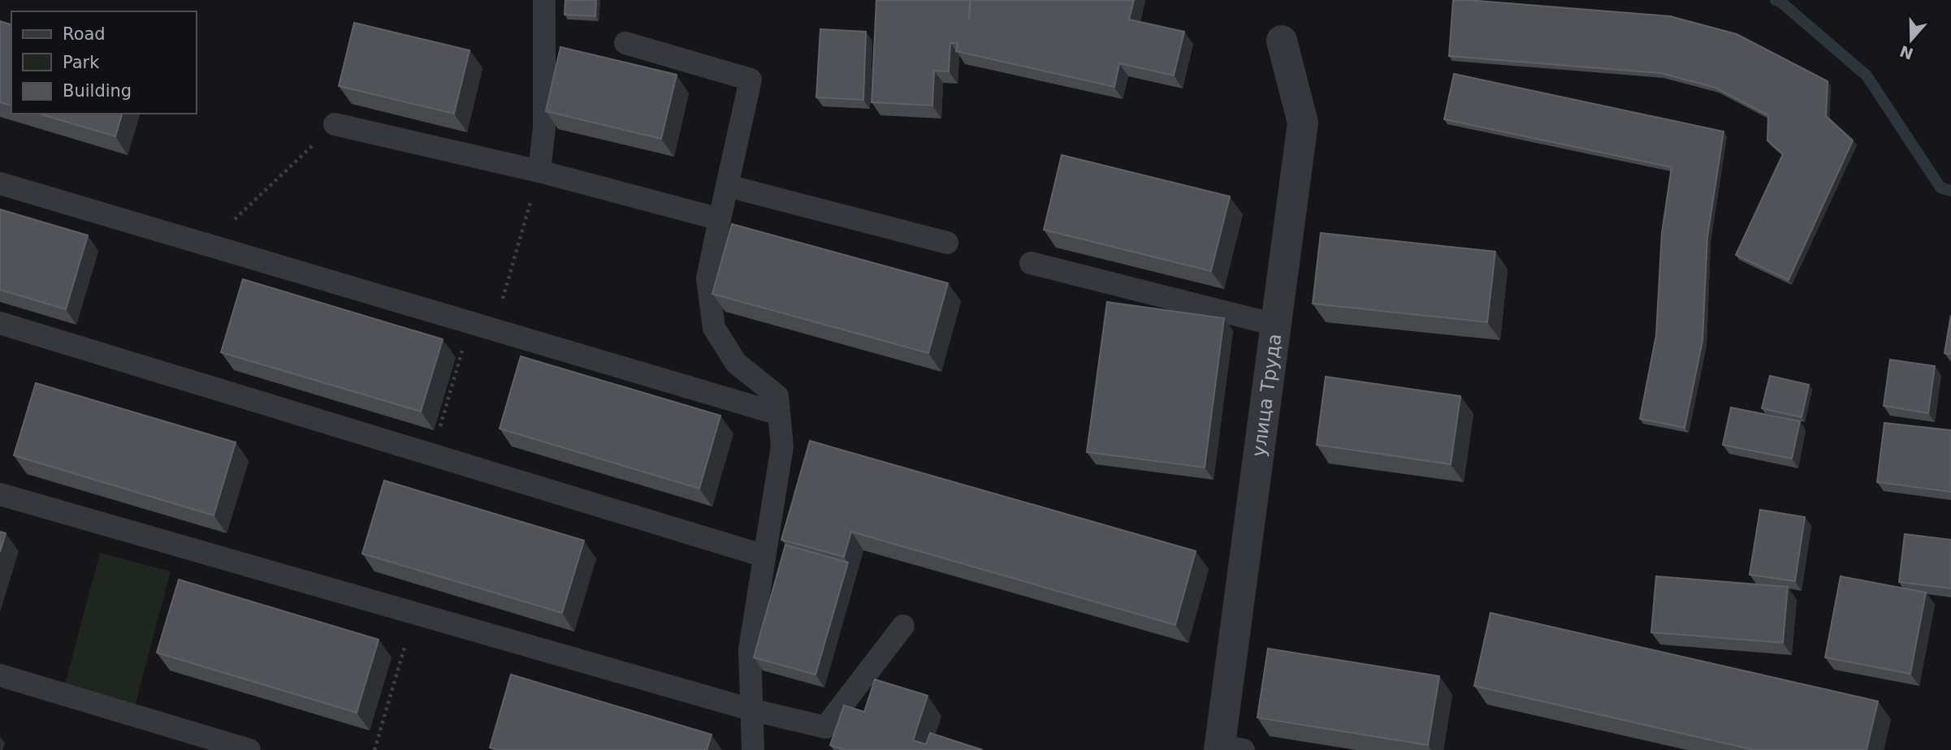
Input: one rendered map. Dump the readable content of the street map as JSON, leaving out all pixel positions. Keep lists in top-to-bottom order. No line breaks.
{"streets":{"street":["улица Труда"]},"legend":["Road","Park","Building"],"north":"bottom"}
